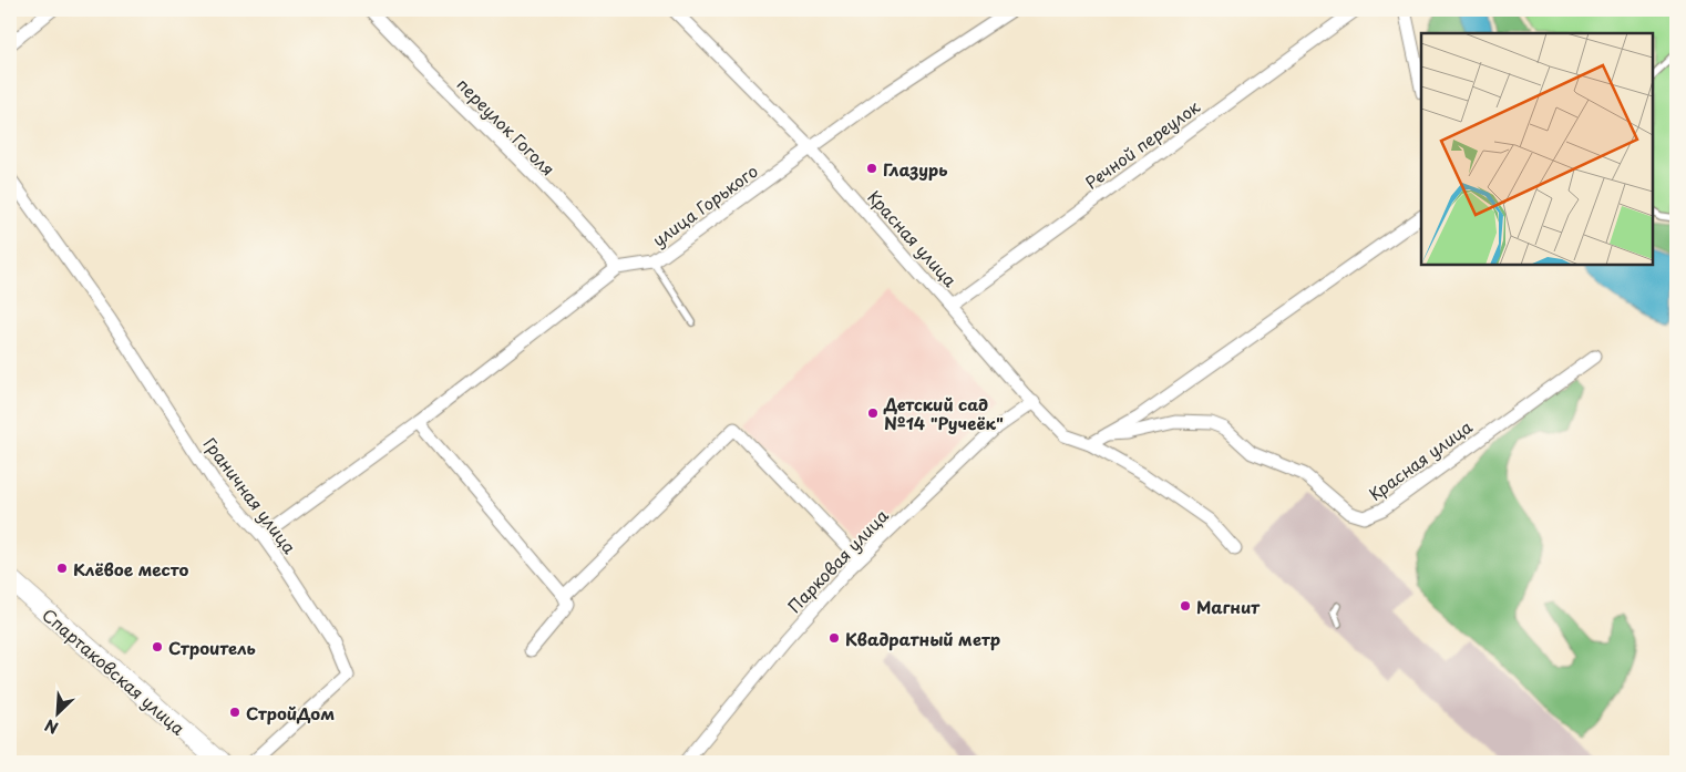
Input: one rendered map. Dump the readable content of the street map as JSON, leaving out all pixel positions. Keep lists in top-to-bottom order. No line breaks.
{"streets":{"main road":["Спартаковская улица"],"street":["переулок Гоголя","Речной переулок","улица Горького","Красная улица","Граничная улица","Парковая улица"]},"crossings":[["переулок Гоголя","улица Горького"],["Речной переулок","Красная улица"],["улица Горького","Красная улица"],["улица Горького","Граничная улица"],["Красная улица","Парковая улица"]],"places":["Глазурь","Детский сад №14 \"Ручеёк\"","Клёвое место","Магнит","Квадратный метр","Строитель","СтройДом"],"north":"bottom left"}
